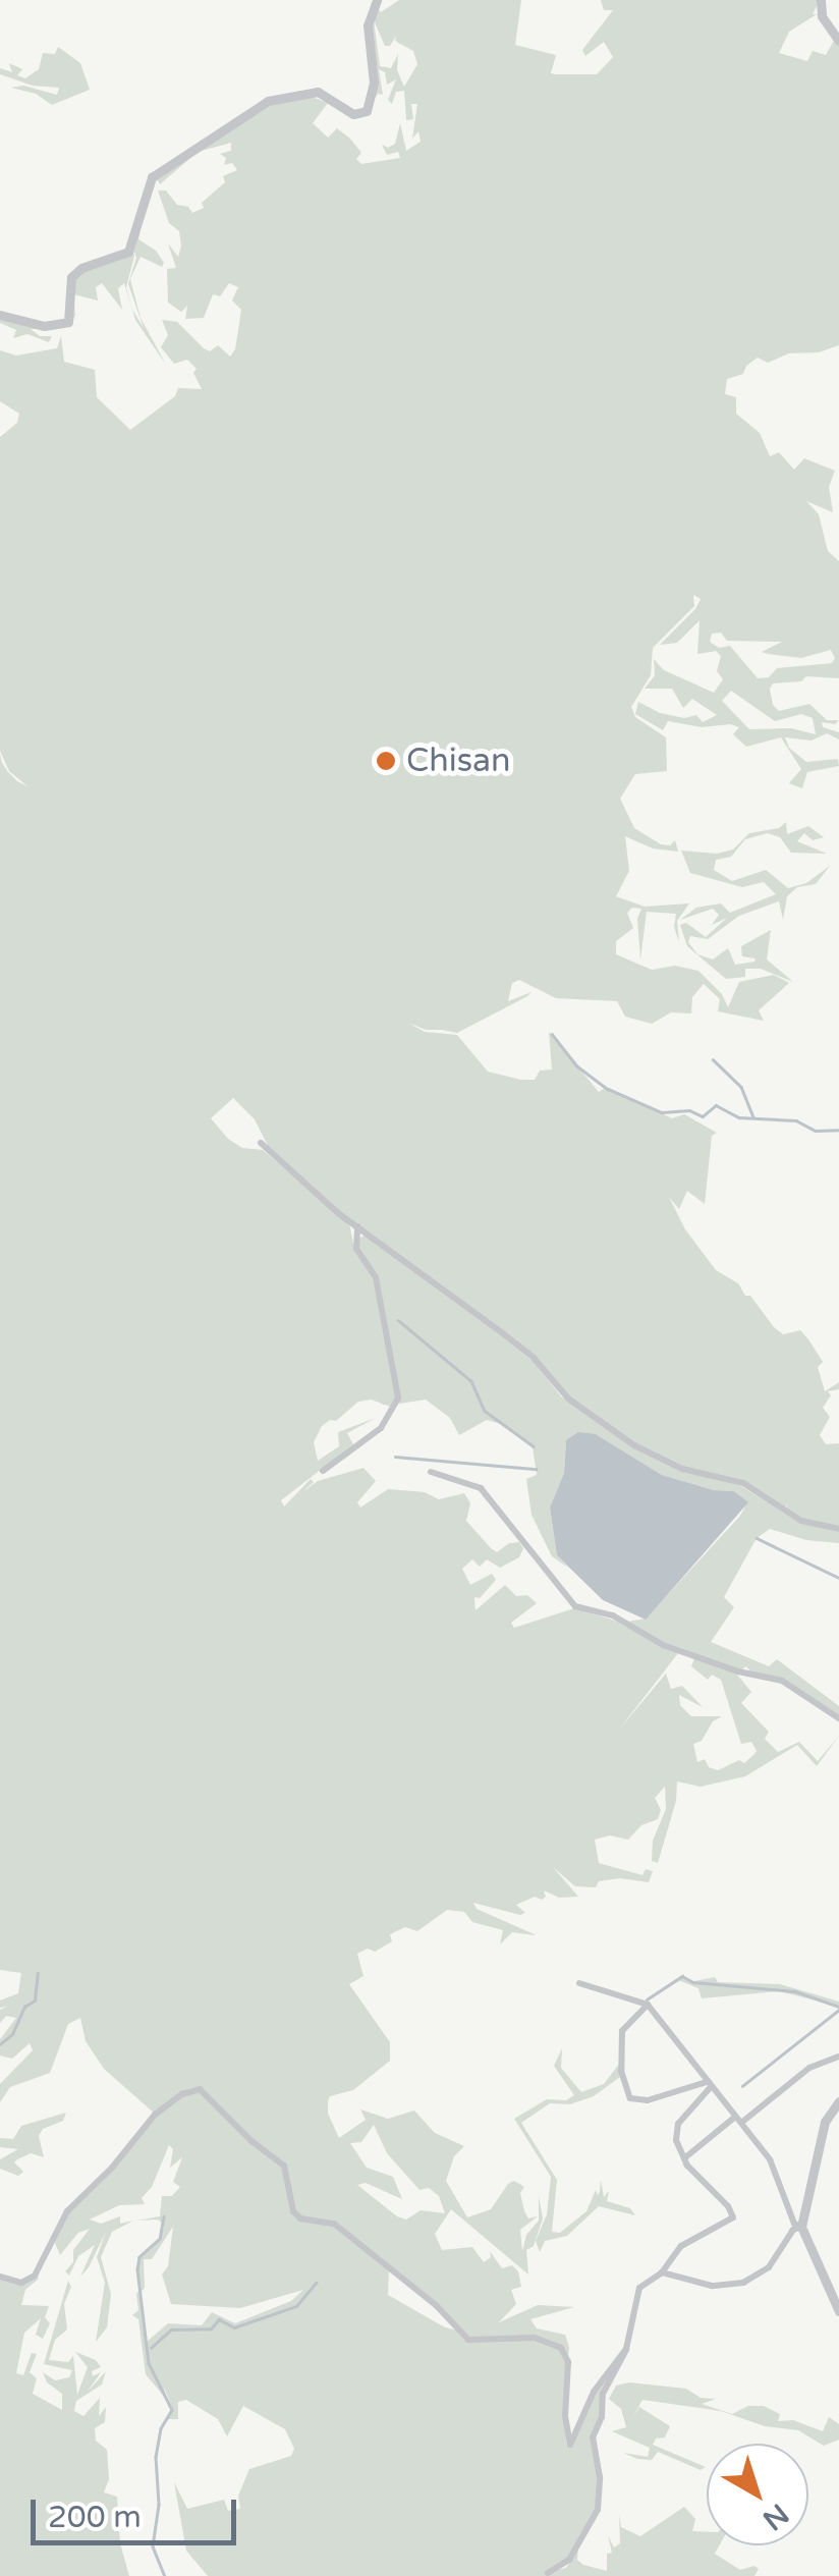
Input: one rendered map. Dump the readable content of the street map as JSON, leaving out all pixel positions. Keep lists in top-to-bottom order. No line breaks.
{"places":["Chisan"],"scale_bar":"200 m","north":"bottom right"}
